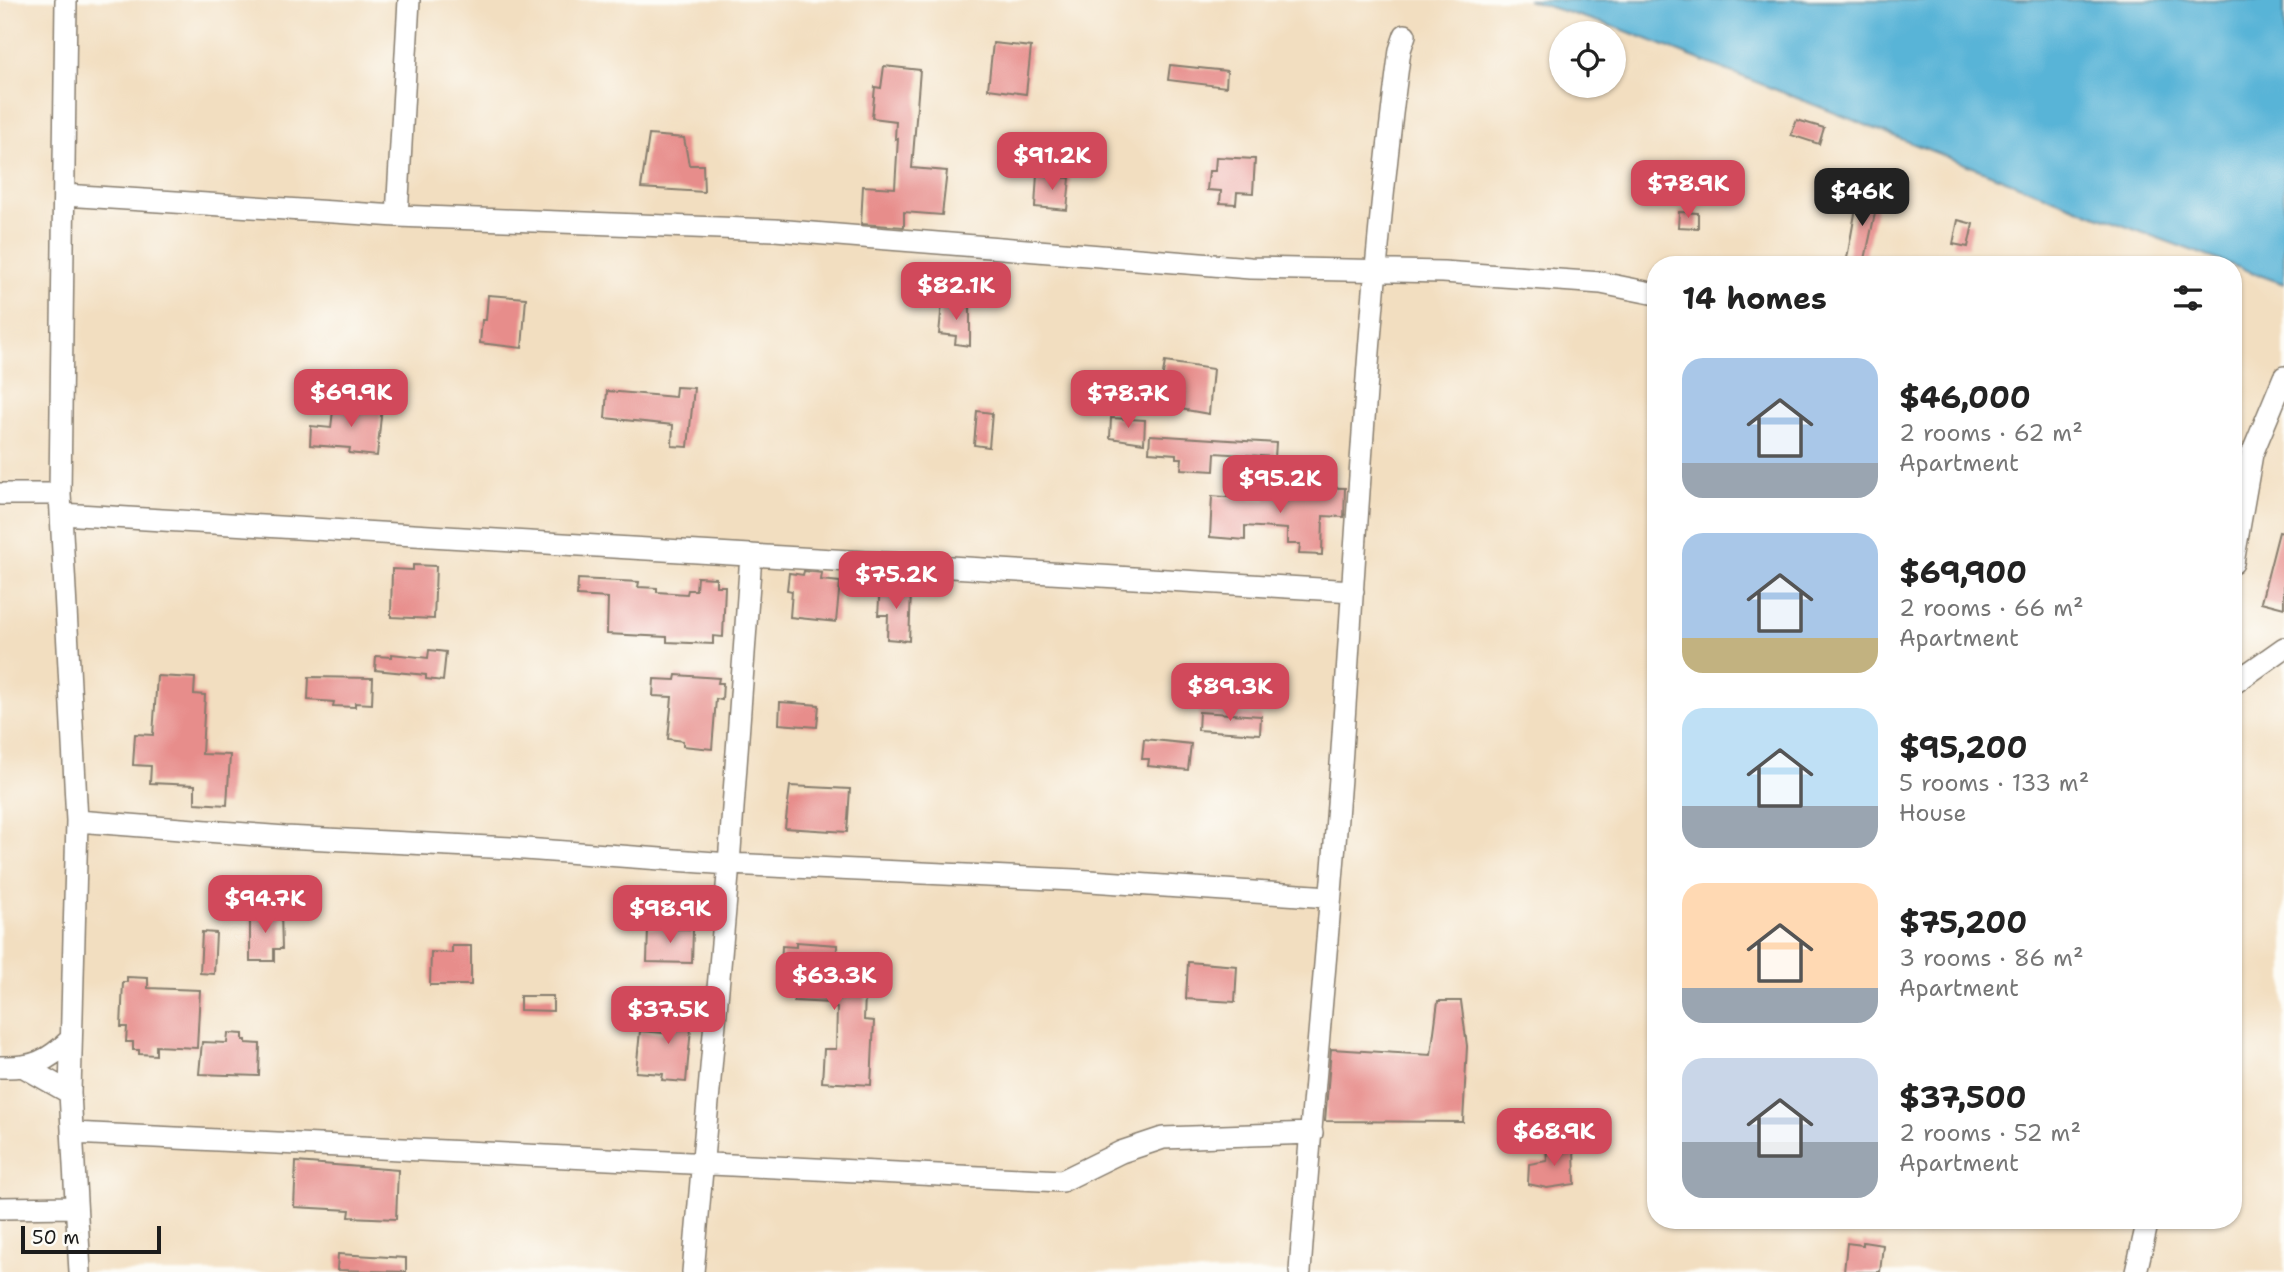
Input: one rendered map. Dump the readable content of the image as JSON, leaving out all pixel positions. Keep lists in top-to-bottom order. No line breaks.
{"scale_bar":"50 m","page":{"price":["$91.2K","$78.9K","$46K","$82.1K","$69.9K","$78.7K","$95.2K","$75.2K","$89.3K","$94.7K","$98.9K","$63.3K","$37.5K","$68.9K"],"heading":"14 homes","list":[{"name":"$46,000","note":"2 rooms · 62 m² · Apartment"},{"name":"$69,900","note":"2 rooms · 66 m² · Apartment"},{"name":"$95,200","note":"5 rooms · 133 m² · House"},{"name":"$75,200","note":"3 rooms · 86 m² · Apartment"},{"name":"$37,500","note":"2 rooms · 52 m² · Apartment"}],"scale":"50 m"}}
